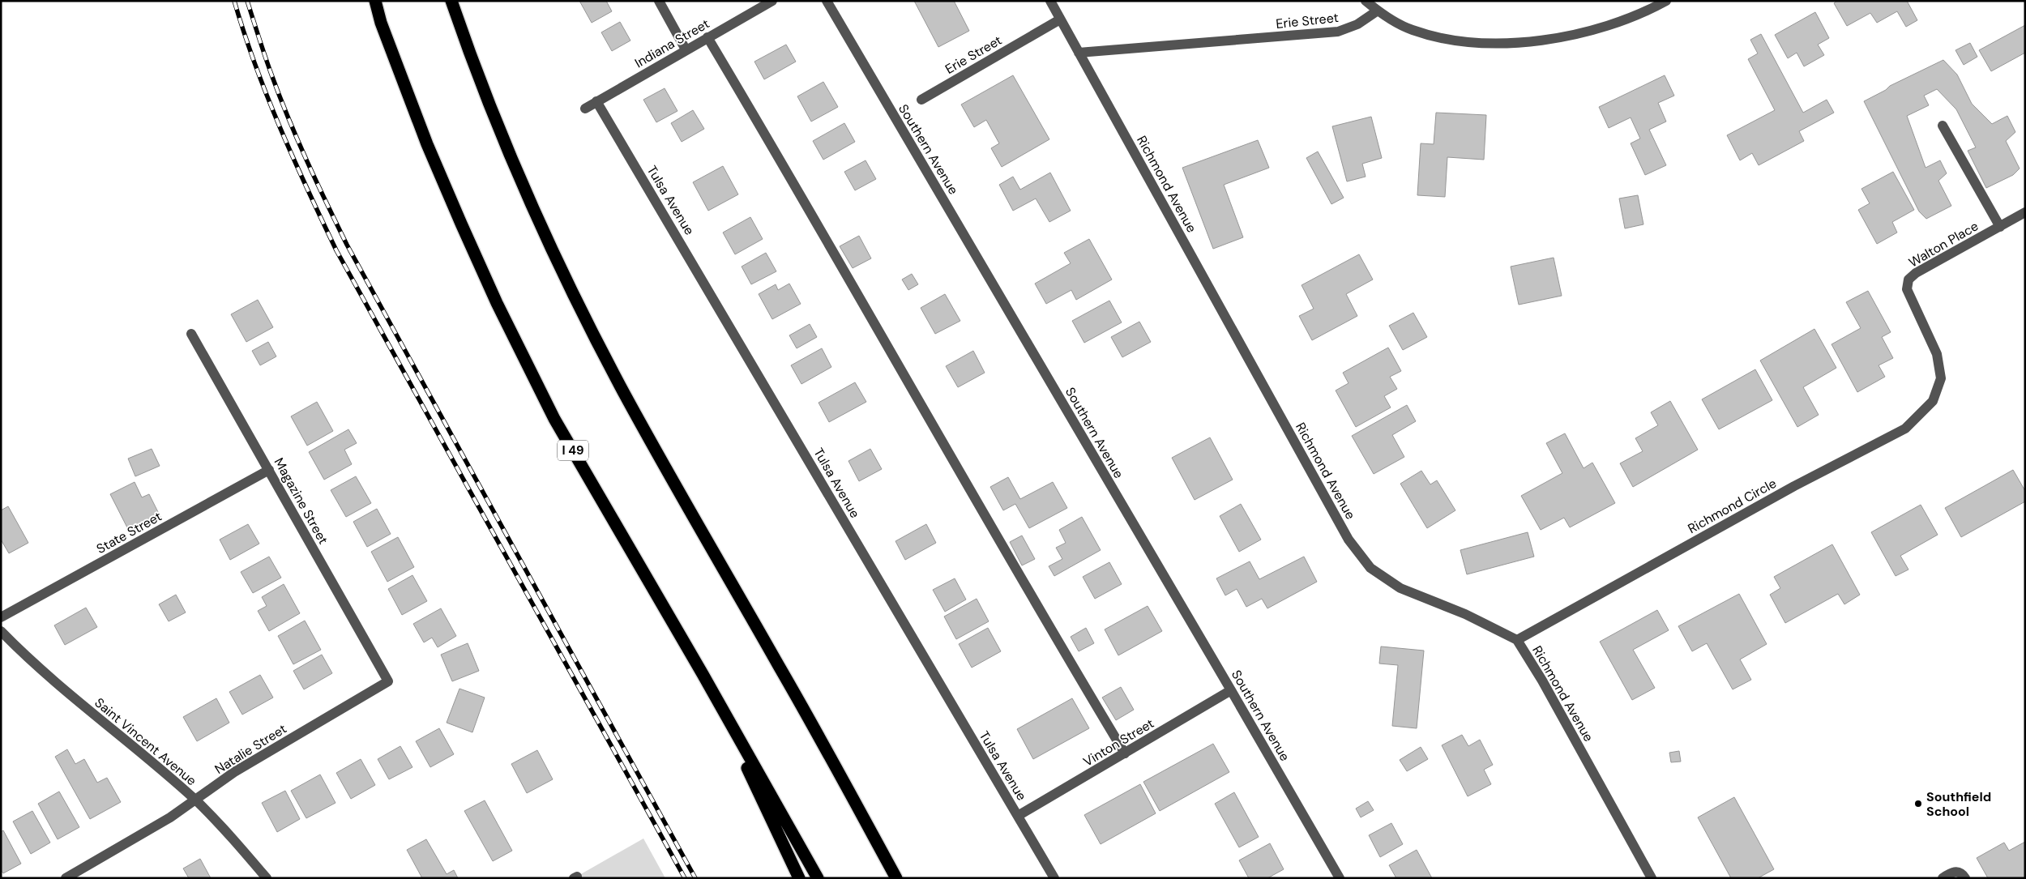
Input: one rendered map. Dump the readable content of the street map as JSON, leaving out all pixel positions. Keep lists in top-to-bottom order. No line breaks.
{"streets":{"highway":["I 49"],"street":["Erie Street","Indiana Street","Southern Avenue","Richmond Avenue","Tulsa Avenue","Walton Place","Magazine Street","Richmond Circle","State Street","Saint Vincent Avenue","Vinton Street","Natalie Street"]},"crossings":[["Erie Street","Richmond Avenue"],["Indiana Street","Tulsa Avenue"],["Southern Avenue","Vinton Street"],["Richmond Avenue","Richmond Circle"],["Tulsa Avenue","Vinton Street"],["Walton Place","Richmond Circle"],["Magazine Street","State Street"],["Magazine Street","Natalie Street"],["Saint Vincent Avenue","Natalie Street"]],"places":["Southfield School"]}
